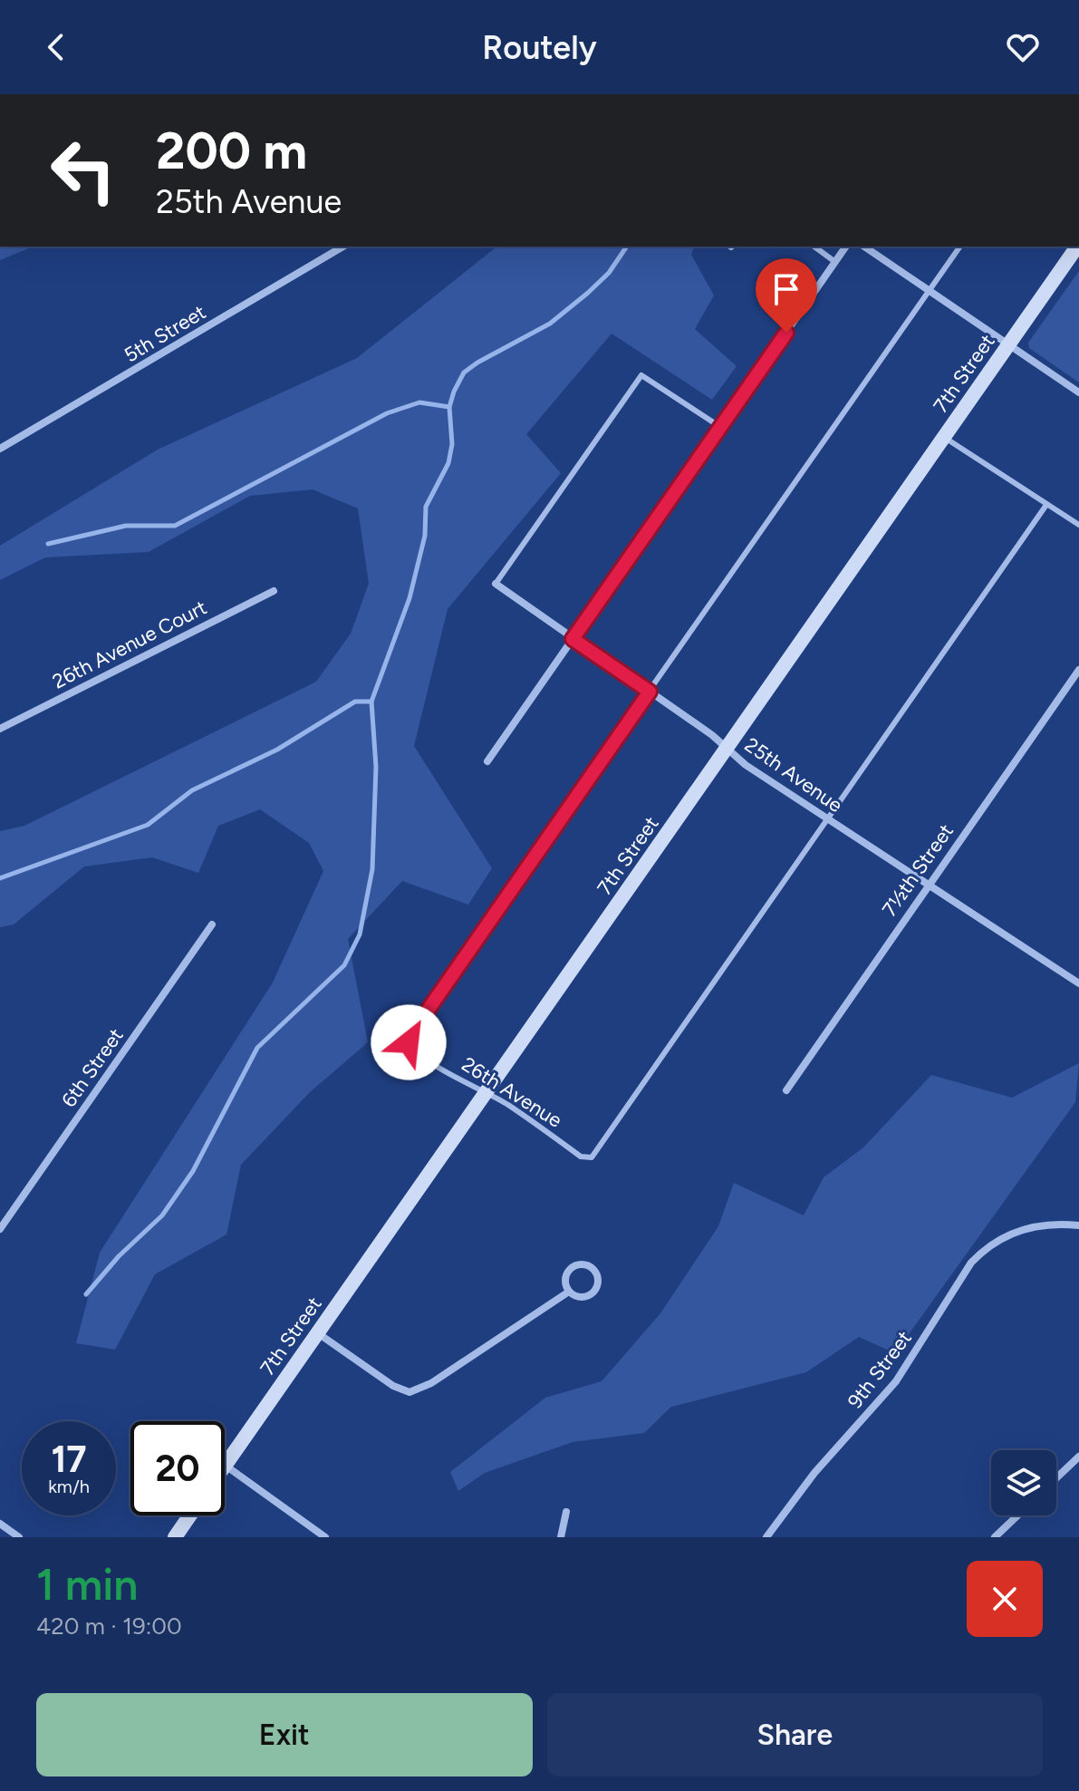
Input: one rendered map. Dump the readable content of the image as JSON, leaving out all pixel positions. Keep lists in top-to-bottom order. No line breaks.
{"streets":{"main road":["7th Street"],"street":["5th Street","26th Avenue Court","25th Avenue","7½th Street","6th Street","9th Street"],"lane":["26th Avenue"]},"crossings":[["7th Street","25th Avenue"],["7th Street","26th Avenue"],["25th Avenue","7½th Street"],["25th Avenue","26th Avenue"]],"page":{"header":"Routely","turn":["200 m","25th Avenue"],"speed":"17 km/h","limit":"20","heading":["1 min","420 m · 19:00"],"buttons":["Exit","Share"]}}
